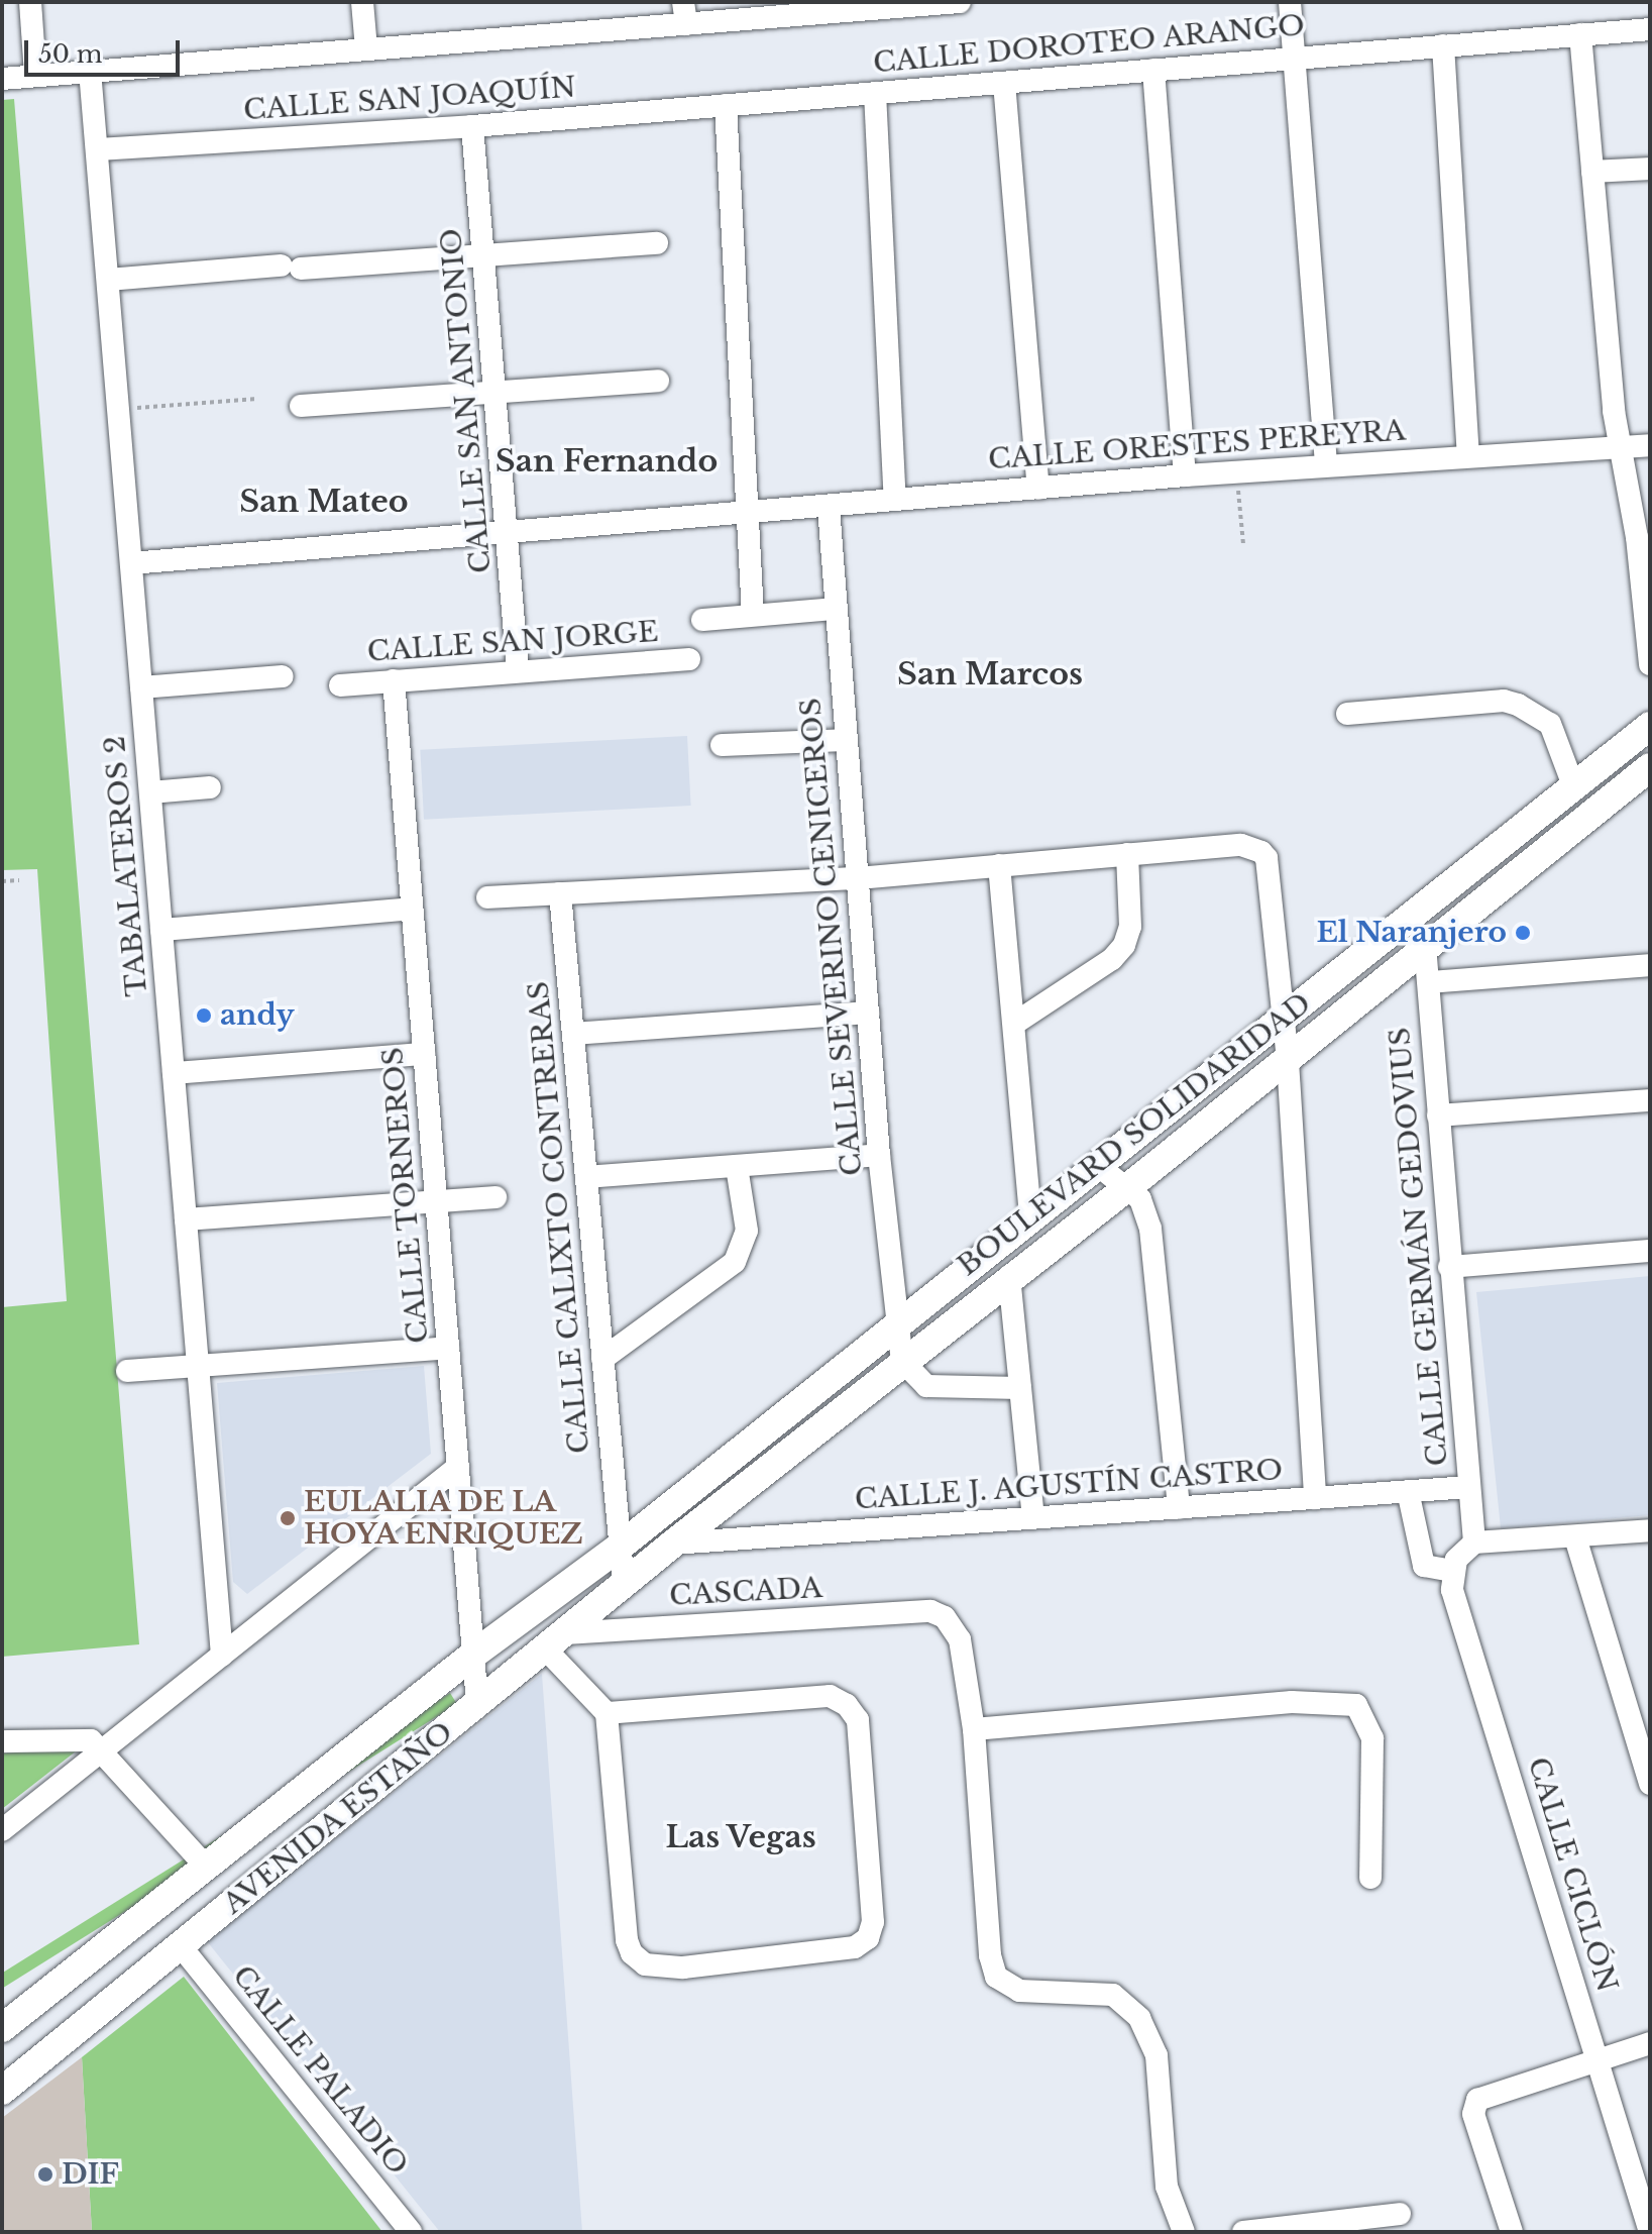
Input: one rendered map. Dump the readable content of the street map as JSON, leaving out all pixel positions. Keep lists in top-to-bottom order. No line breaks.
{"streets":{"main road":["BOULEVARD SOLIDARIDAD","AVENIDA ESTAÑO"],"street":["CALLE DOROTEO ARANGO","CALLE SAN JOAQUÍN","CALLE SAN ANTONIO","CALLE ORESTES PEREYRA","CALLE SAN JORGE","TABALATEROS 2","CALLE SEVERINO CENICEROS","CALLE TORNEROS","CALLE CALIXTO CONTRERAS","CALLE GERMÁN GEDOVIUS","CALLE J. AGUSTÍN CASTRO","CASCADA","CALLE CICLÓN","CALLE PALADIO"]},"crossings":[["CALLE DOROTEO ARANGO","CALLE SAN JOAQUÍN"],["CALLE SAN JOAQUÍN","CALLE SAN ANTONIO"],["CALLE SAN JOAQUÍN","TABALATEROS 2"],["CALLE SAN ANTONIO","CALLE ORESTES PEREYRA"],["CALLE SAN ANTONIO","CALLE SAN JORGE"],["CALLE ORESTES PEREYRA","TABALATEROS 2"],["CALLE ORESTES PEREYRA","CALLE SEVERINO CENICEROS"],["CALLE SAN JORGE","CALLE TORNEROS"],["CALLE SEVERINO CENICEROS","BOULEVARD SOLIDARIDAD"],["BOULEVARD SOLIDARIDAD","CALLE CALIXTO CONTRERAS"],["BOULEVARD SOLIDARIDAD","CALLE GERMÁN GEDOVIUS"],["BOULEVARD SOLIDARIDAD","CALLE J. AGUSTÍN CASTRO"],["BOULEVARD SOLIDARIDAD","AVENIDA ESTAÑO"],["CALLE TORNEROS","AVENIDA ESTAÑO"],["CALLE CALIXTO CONTRERAS","AVENIDA ESTAÑO"],["CALLE GERMÁN GEDOVIUS","CALLE J. AGUSTÍN CASTRO"],["CALLE J. AGUSTÍN CASTRO","AVENIDA ESTAÑO"],["CASCADA","AVENIDA ESTAÑO"],["AVENIDA ESTAÑO","CALLE PALADIO"]],"districts":["San Fernando","San Mateo","San Marcos","Las Vegas"],"places":["El Naranjero","andy","EULALIA DE LA HOYA ENRIQUEZ","DIF"],"scale_bar":"50 m"}
